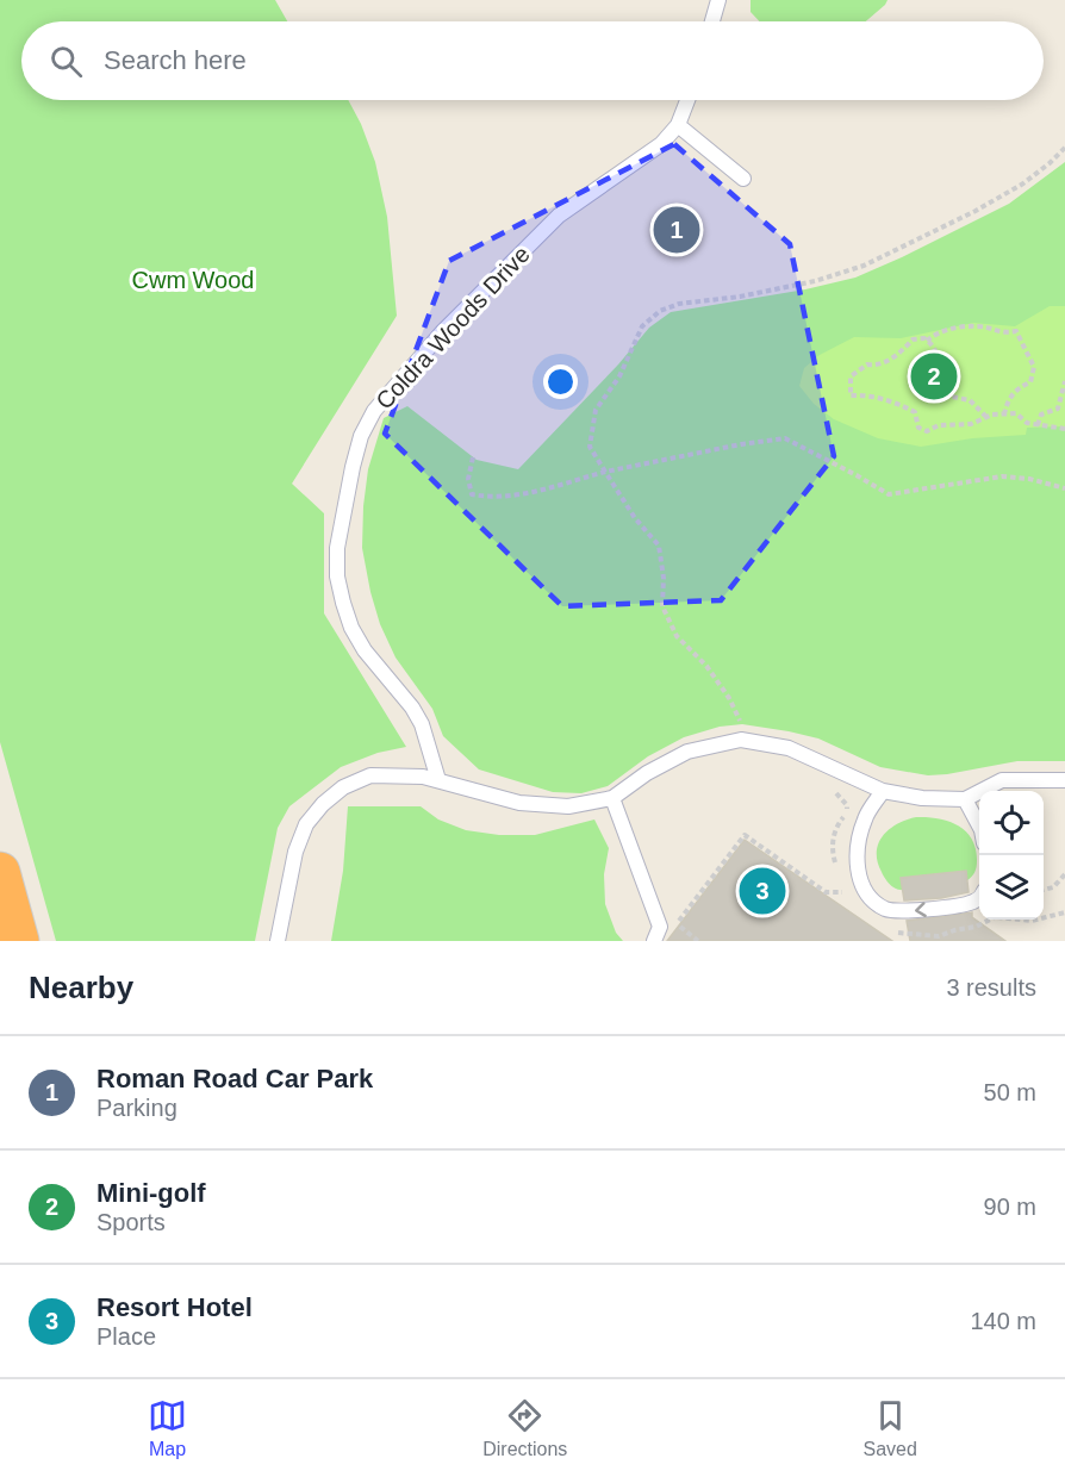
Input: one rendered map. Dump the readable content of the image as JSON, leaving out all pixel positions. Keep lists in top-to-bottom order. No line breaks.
{"streets":{"lane":["Coldra Woods Drive"]},"parks":["Cwm Wood"],"page":{"search":"Search here","pins":["1","2","3"],"heading":["Nearby","3 results"],"list":[{"mark":"1","name":"Roman Road Car Park","note":"Parking","value":"50 m"},{"mark":"2","name":"Mini-golf","note":"Sports","value":"90 m"},{"mark":"3","name":"Resort Hotel","note":"Place","value":"140 m"}],"nav":["Map","Directions","Saved"]}}
